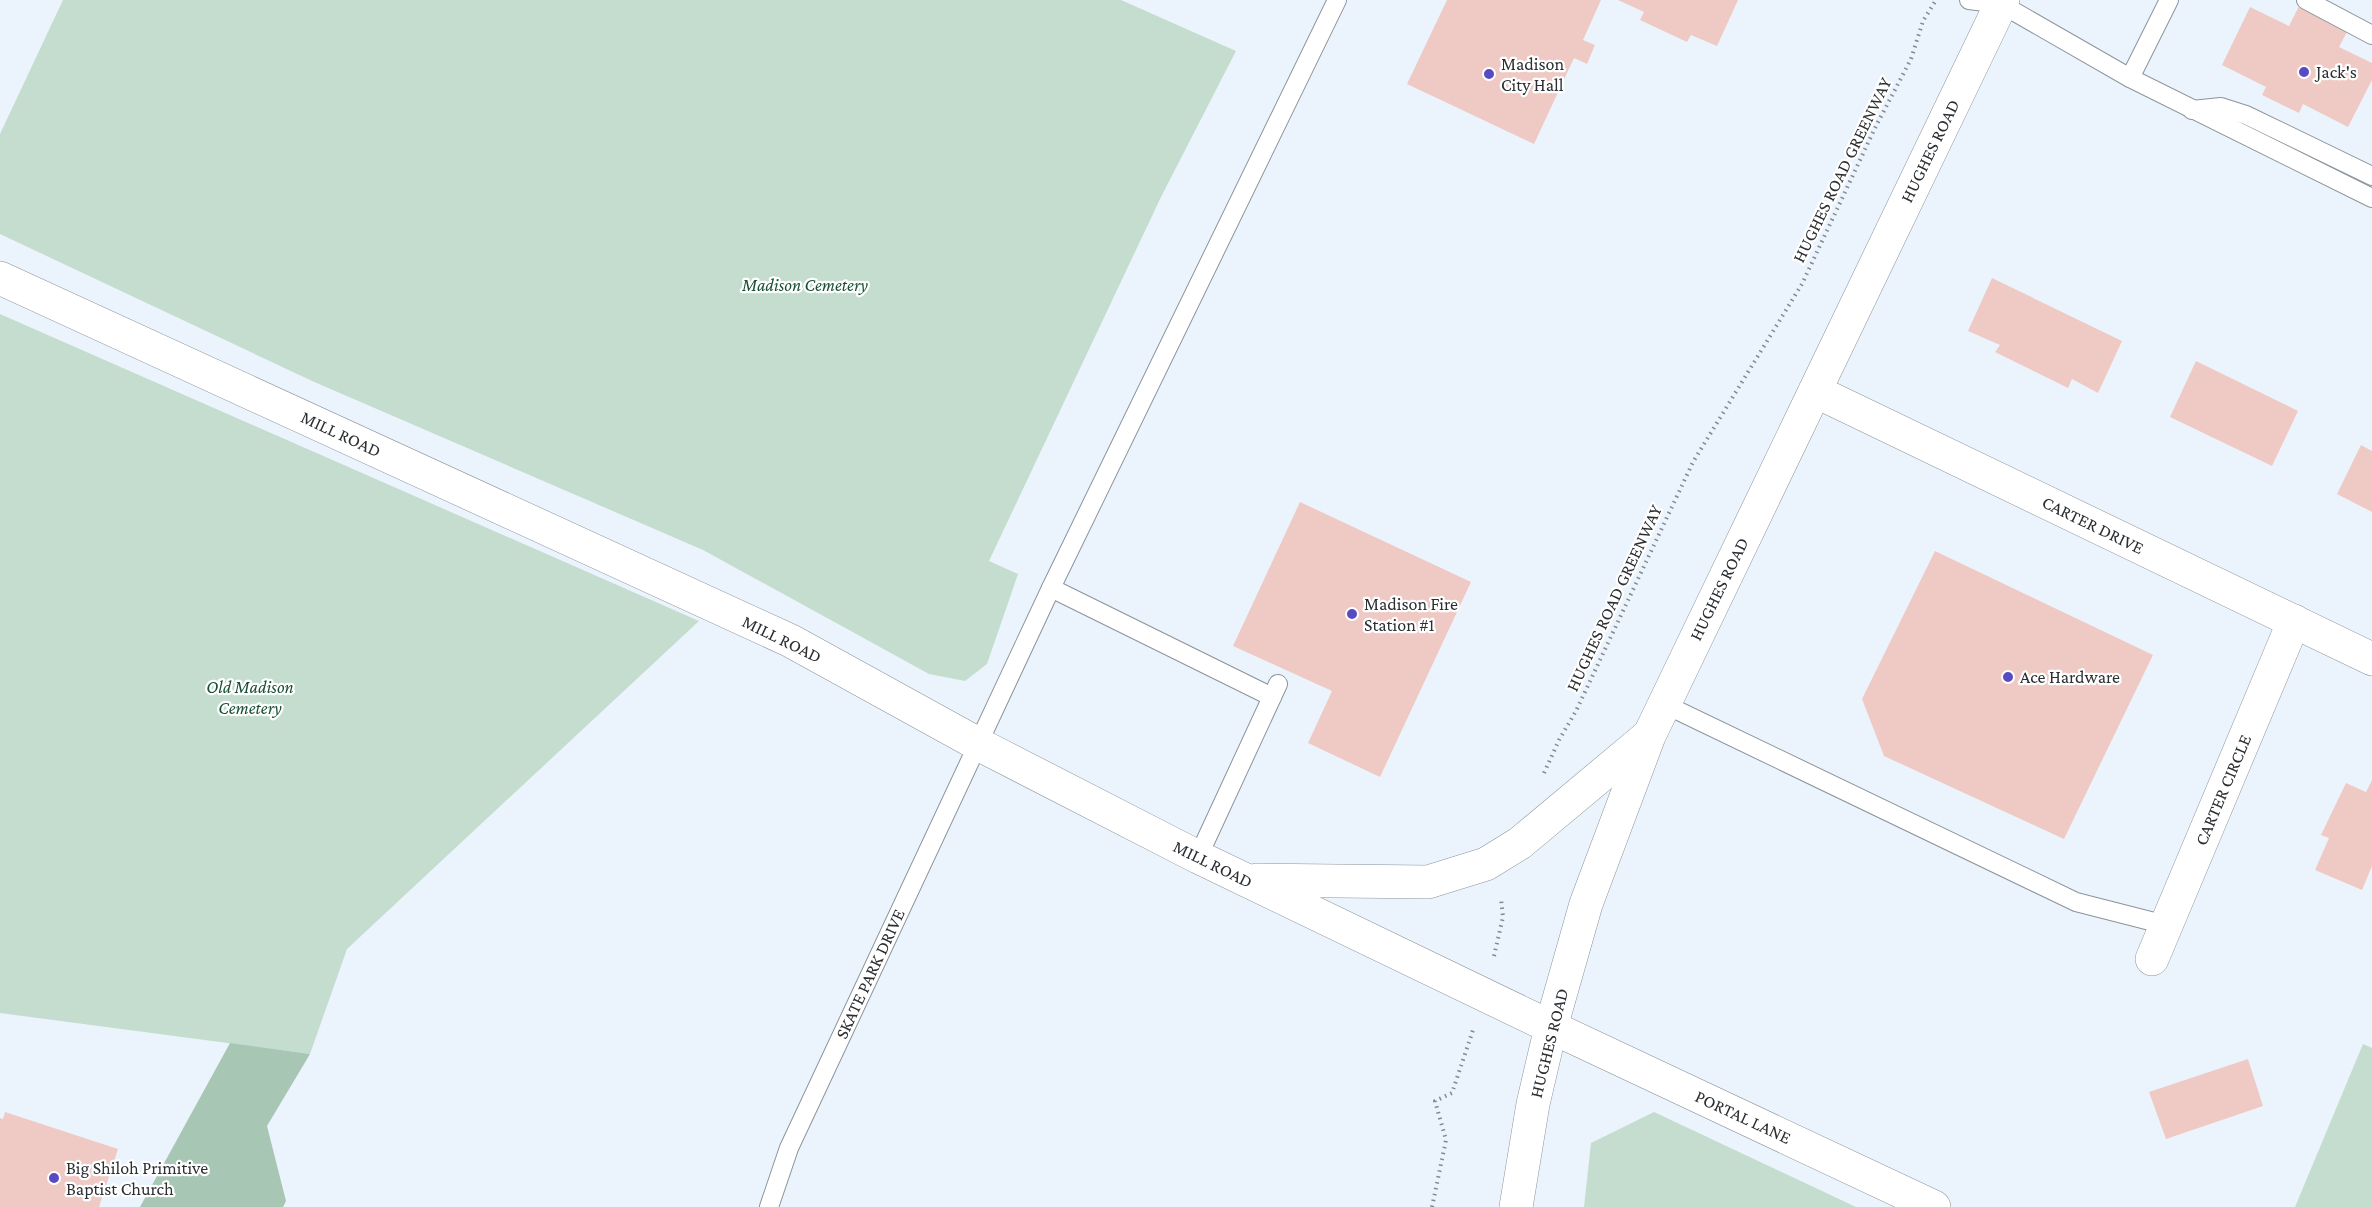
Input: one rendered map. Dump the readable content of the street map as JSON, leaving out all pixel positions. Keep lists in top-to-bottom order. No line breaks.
{"streets":{"street":["HUGHES ROAD","MILL ROAD","CARTER DRIVE","CARTER CIRCLE","PORTAL LANE"],"lane":["SKATE PARK DRIVE"],"path":["HUGHES ROAD GREENWAY"]},"crossings":[["HUGHES ROAD","MILL ROAD"],["HUGHES ROAD","CARTER DRIVE"],["HUGHES ROAD","PORTAL LANE"],["MILL ROAD","SKATE PARK DRIVE"],["MILL ROAD","PORTAL LANE"],["CARTER DRIVE","CARTER CIRCLE"]],"parks":["Madison Cemetery","Old Madison Cemetery"],"places":["Jack's","Madison City Hall","Madison Fire Station #1","Ace Hardware","Big Shiloh Primitive Baptist Church"]}
